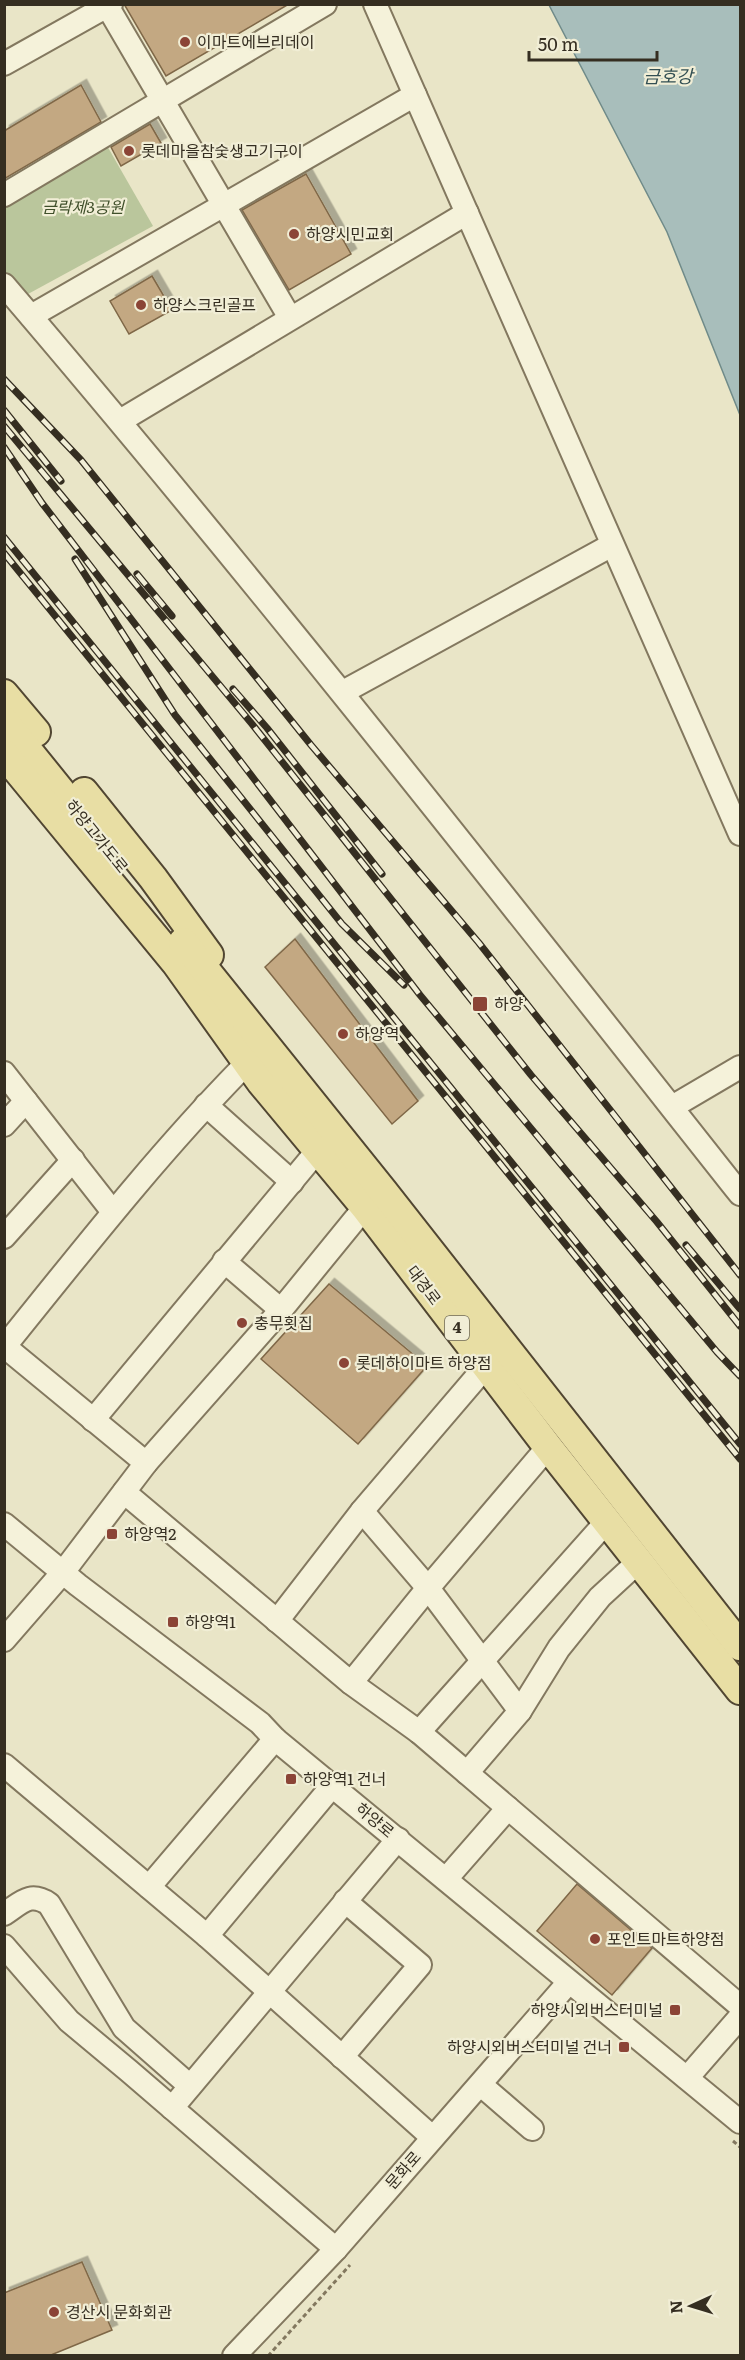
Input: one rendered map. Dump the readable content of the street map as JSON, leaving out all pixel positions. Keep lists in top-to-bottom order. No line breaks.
{"streets":{"main road":["하양고가도로","대경로","4"],"street":["하양로","문화로"]},"crossings":[["하양고가도로","대경로"],["하양로","문화로"]],"water":["금호강"],"parks":["금락제3공원"],"places":{"other":["이마트에브리데이","롯데마을참숯생고기구이","하양시민교회","하양스크린골프","하양역","충무횟집","롯데하이마트 하양점","포인트마트하양점","경산시 문화회관"],"transit":["하양","하양역2","하양역1","하양역1 건너","하양시외버스터미널","하양시외버스터미널 건너"]},"scale_bar":"50 m","north":"left"}
